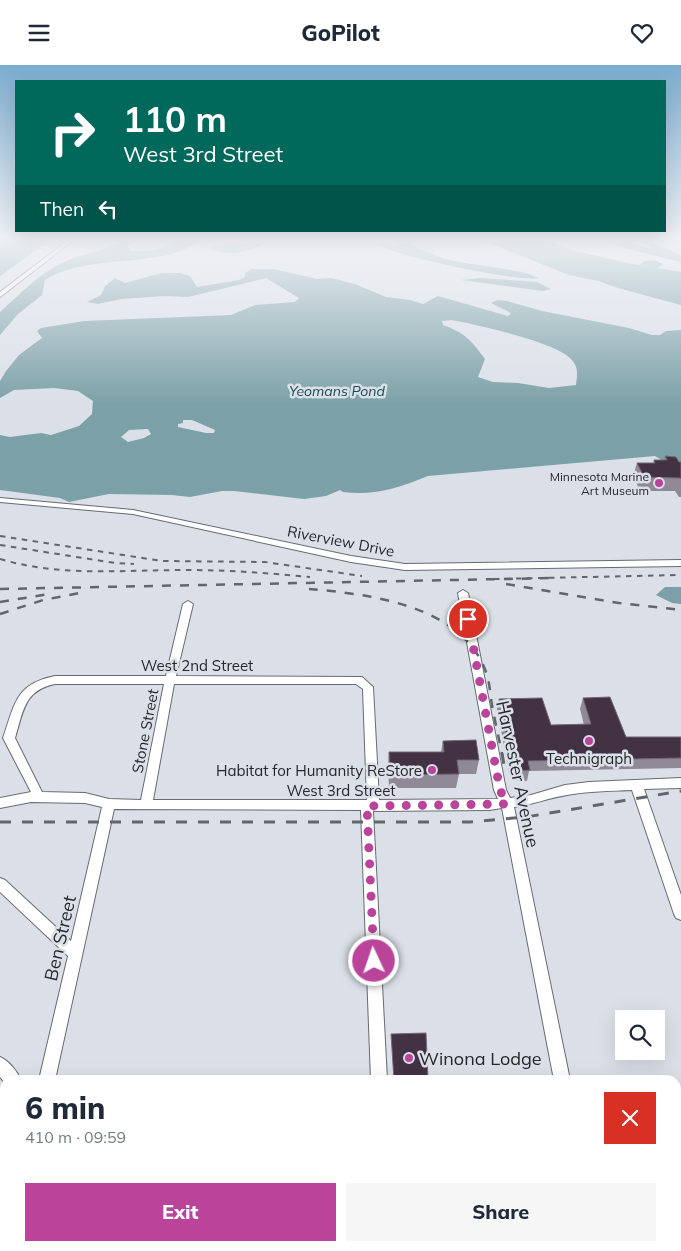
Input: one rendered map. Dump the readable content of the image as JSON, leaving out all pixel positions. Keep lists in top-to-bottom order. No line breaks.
{"streets":{"street":["Riverview Drive","West 2nd Street","Stone Street","Harvester Avenue","West 3rd Street","Ben Street"]},"crossings":[["West 2nd Street","Stone Street"],["West 2nd Street","West 3rd Street"],["Stone Street","West 3rd Street"],["Harvester Avenue","West 3rd Street"],["West 3rd Street","Ben Street"]],"water":["Yeomans Pond"],"places":["Minnesota Marine Art Museum","Technigraph","Habitat for Humanity ReStore","Winona Lodge"],"page":{"header":"GoPilot","turn":["110 m","West 3rd Street"],"then":"Then","heading":["6 min","410 m · 09:59"],"buttons":["Exit","Share"]}}
